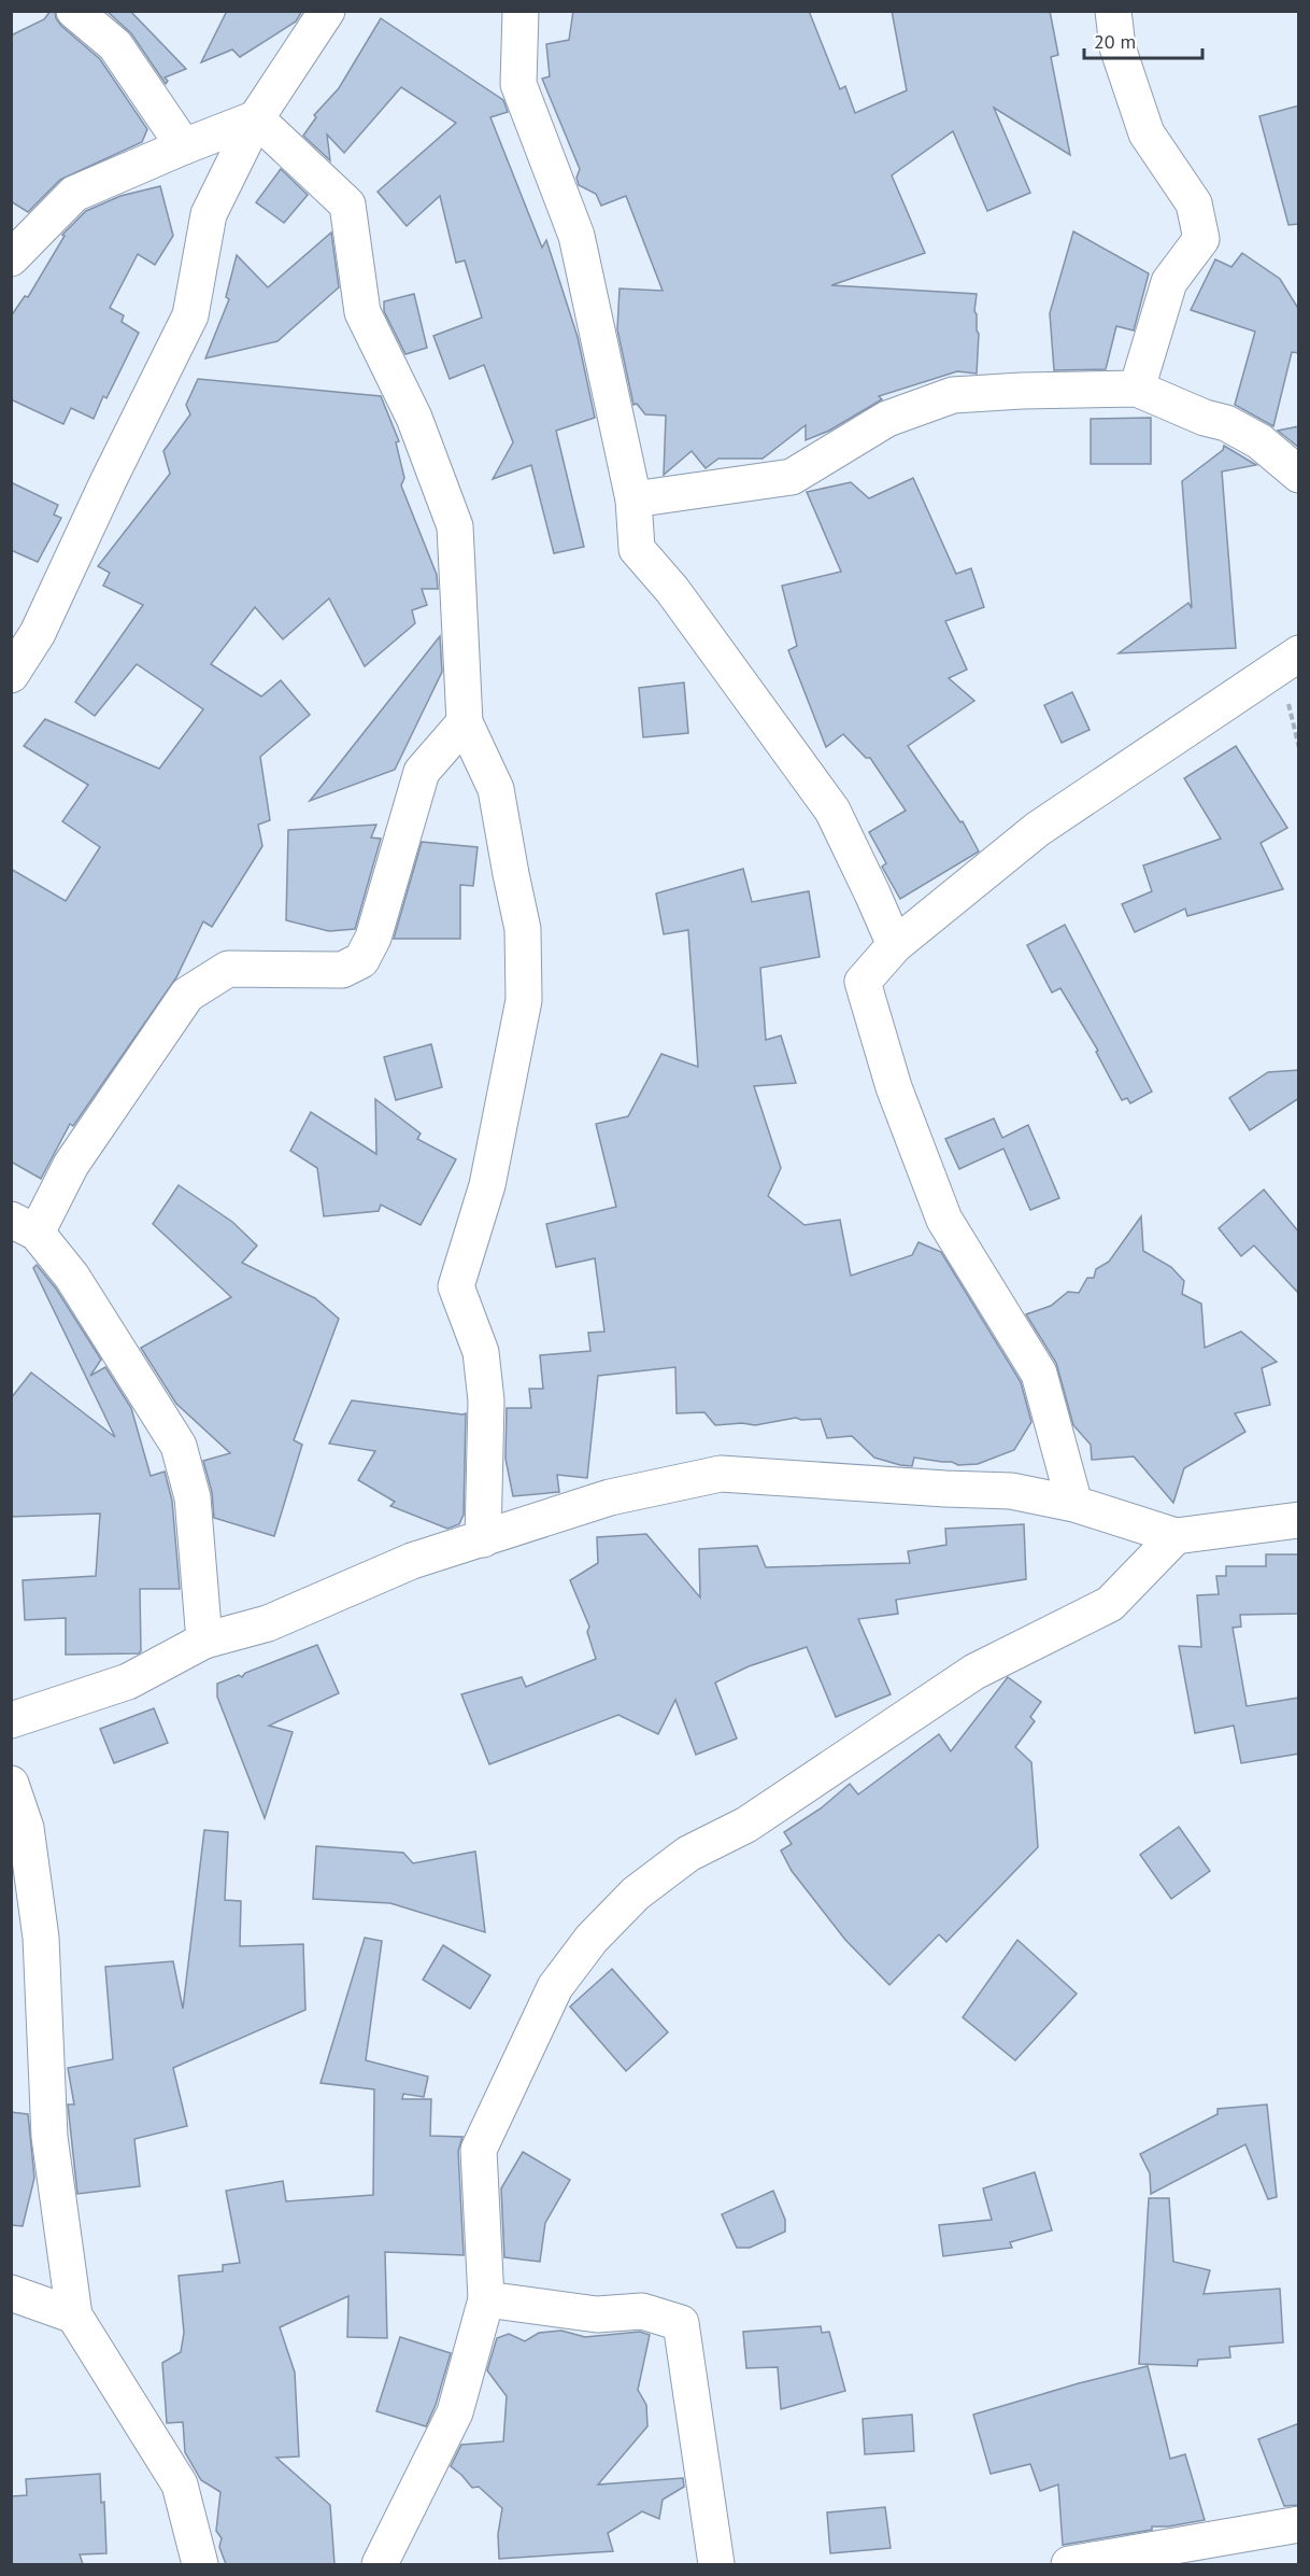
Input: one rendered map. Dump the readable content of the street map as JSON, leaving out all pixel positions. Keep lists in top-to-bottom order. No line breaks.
{"scale_bar":"20 m"}
